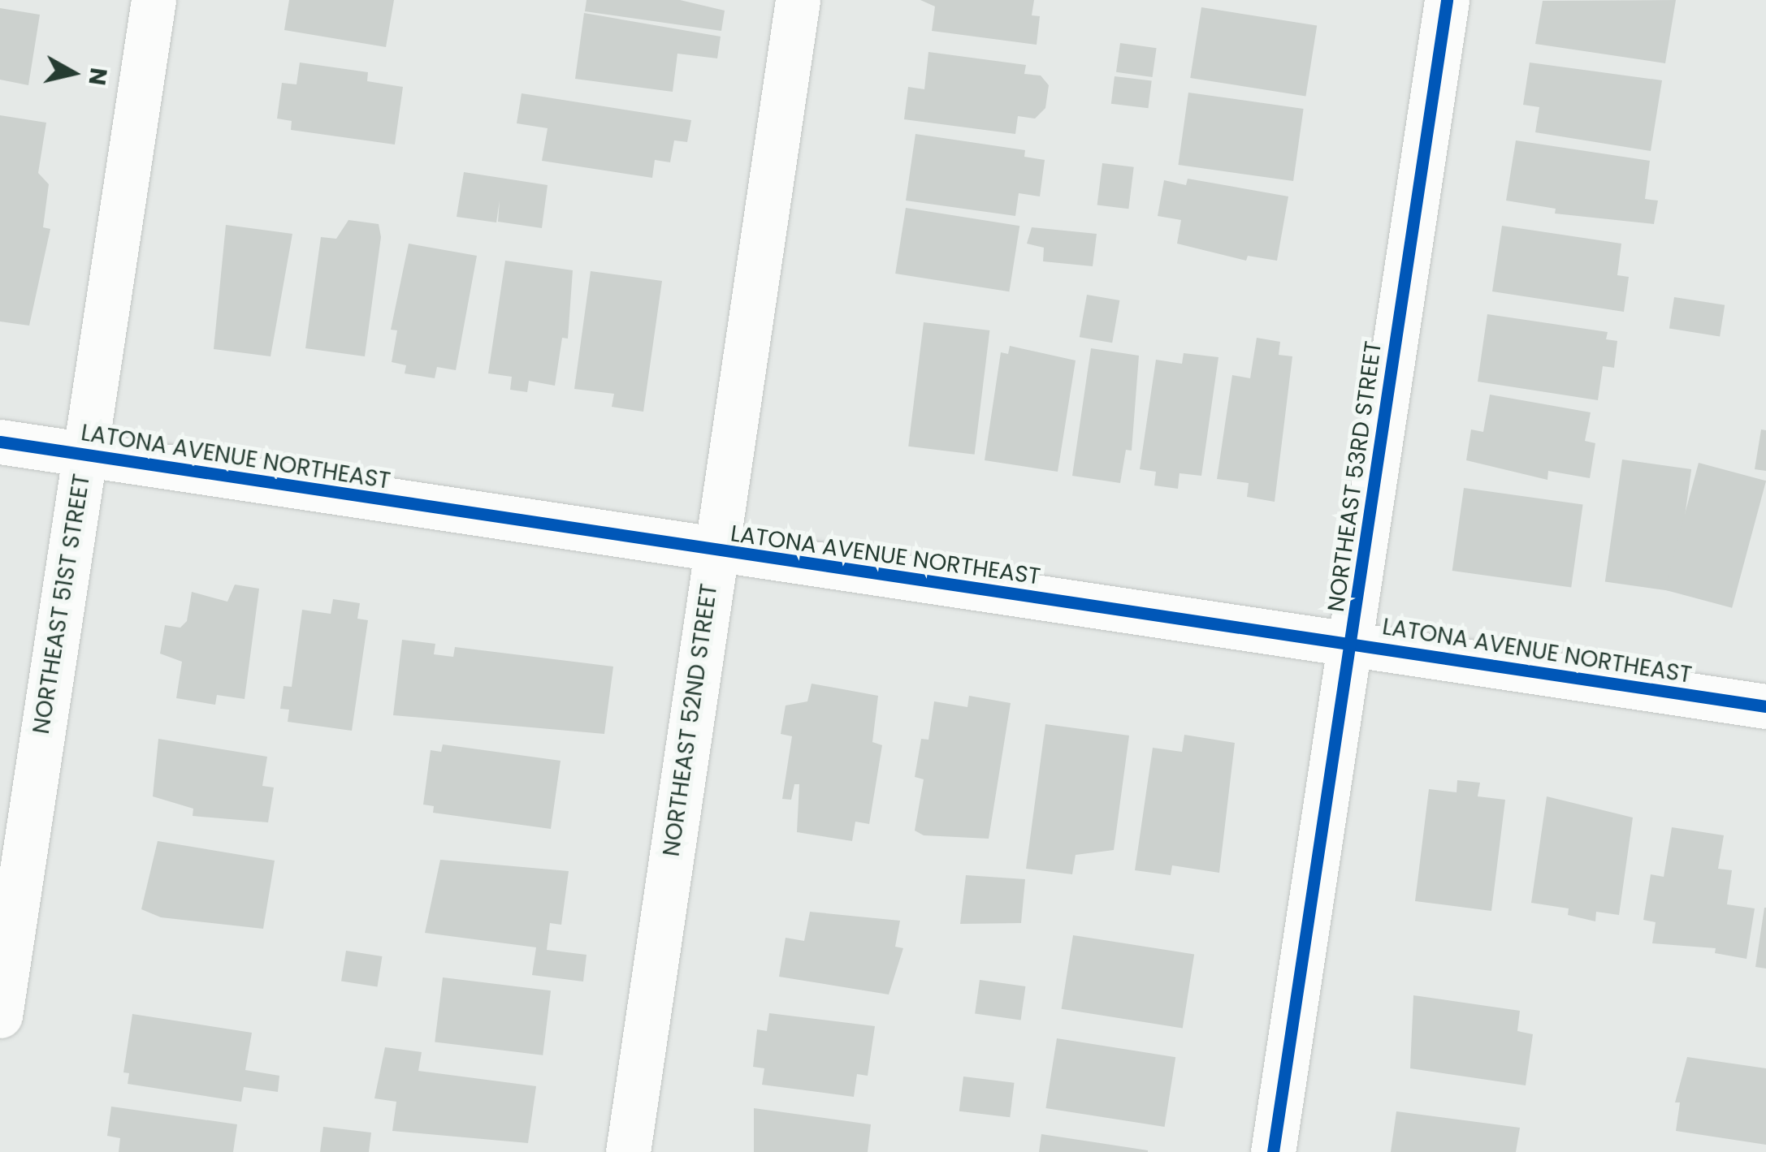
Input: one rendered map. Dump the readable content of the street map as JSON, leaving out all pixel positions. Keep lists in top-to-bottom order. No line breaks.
{"streets":{"street":["LATONA AVENUE NORTHEAST","NORTHEAST 53RD STREET","NORTHEAST 51ST STREET","NORTHEAST 52ND STREET"]},"crossings":[["LATONA AVENUE NORTHEAST","NORTHEAST 53RD STREET"],["LATONA AVENUE NORTHEAST","NORTHEAST 51ST STREET"],["LATONA AVENUE NORTHEAST","NORTHEAST 52ND STREET"]],"north":"right"}
